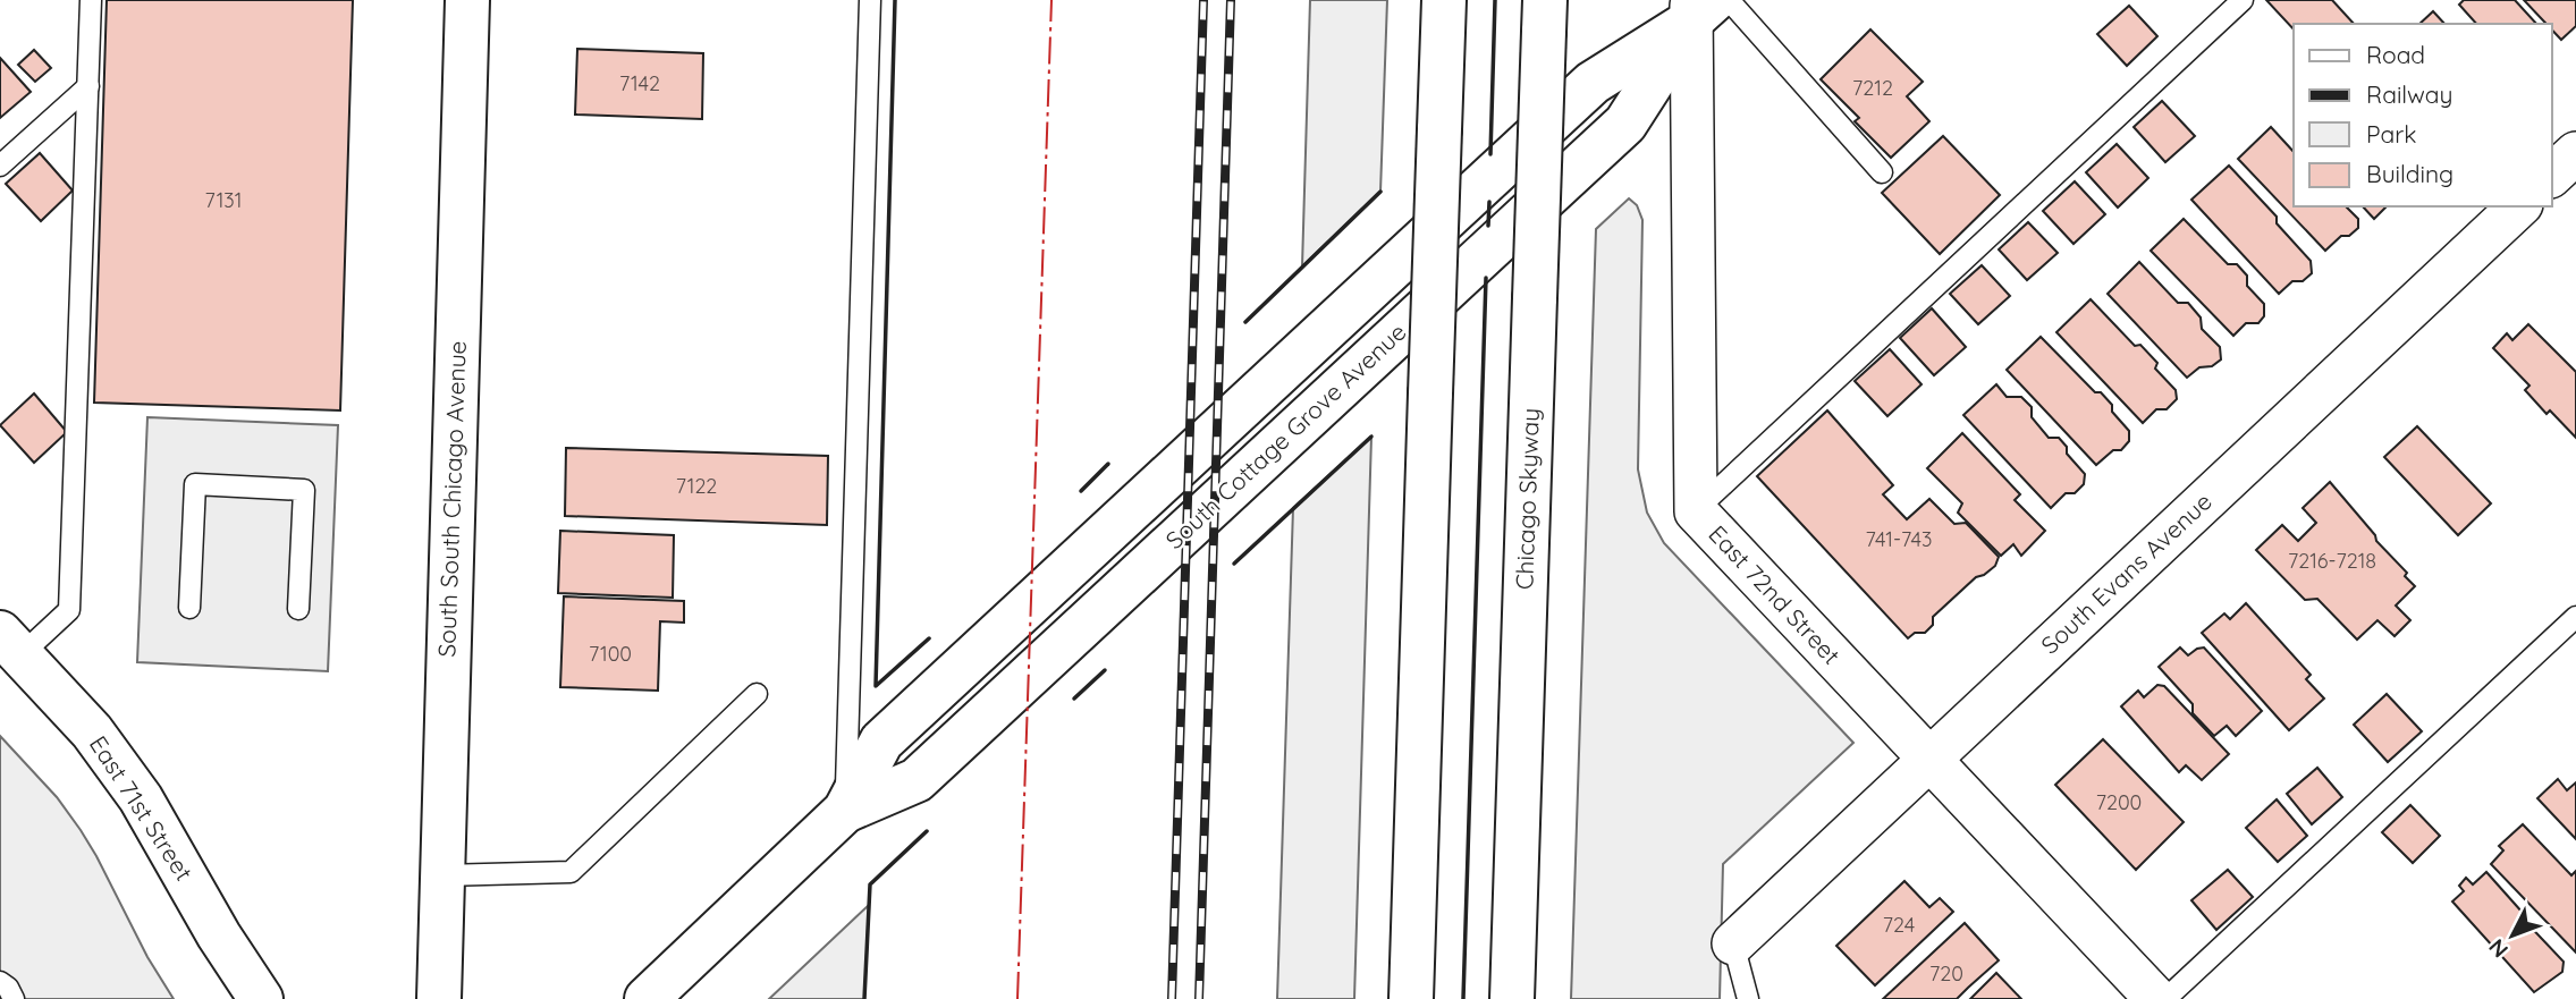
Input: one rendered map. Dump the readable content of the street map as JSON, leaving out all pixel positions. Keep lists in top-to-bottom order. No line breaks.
{"streets":{"main road":["South Cottage Grove Avenue","South South Chicago Avenue","Chicago Skyway","East 71st Street"],"street":["South Evans Avenue","East 72nd Street"]},"crossings":[["South Cottage Grove Avenue","East 72nd Street"],["South Evans Avenue","East 72nd Street"]],"house_numbers":["7142","7212","7131","7122","741-743","7216-7218","7100","7200","724","720"],"legend":["Road","Railway","Park","Building"],"north":"bottom left"}
